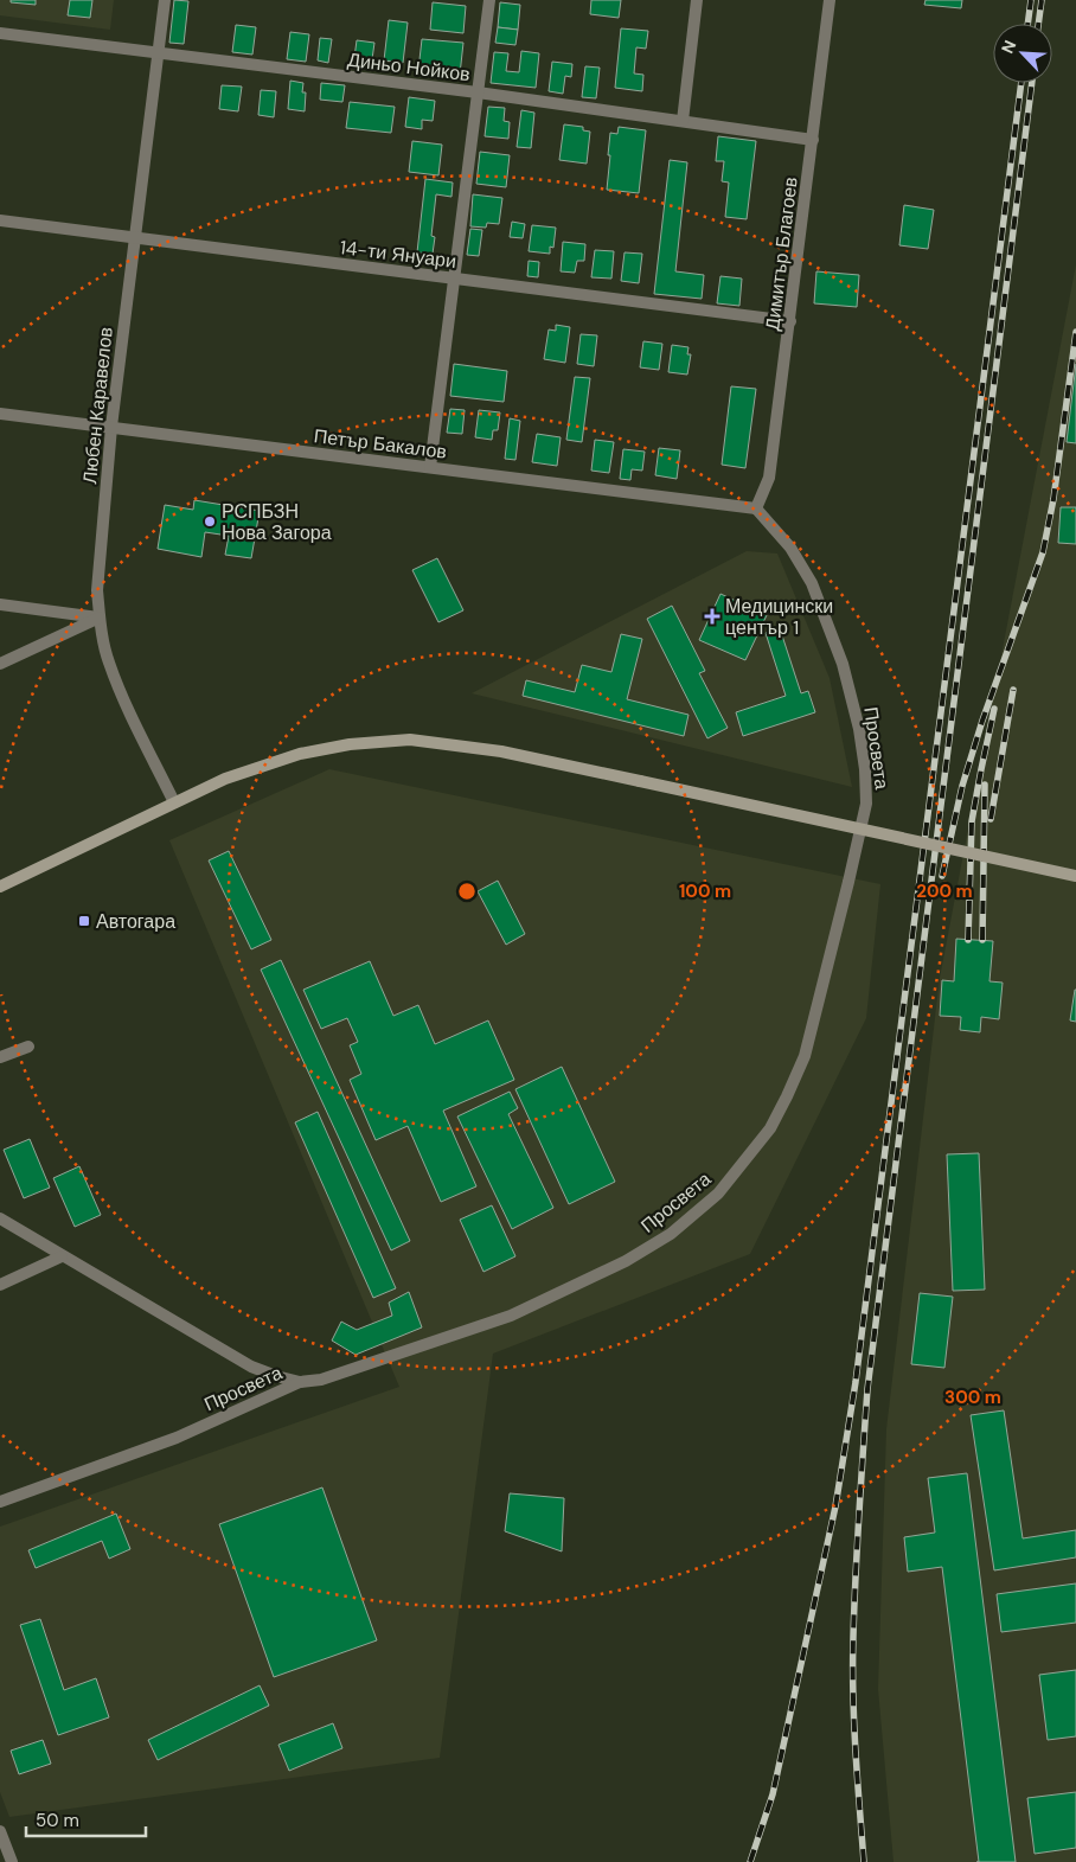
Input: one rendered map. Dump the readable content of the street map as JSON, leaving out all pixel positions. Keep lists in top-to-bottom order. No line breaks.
{"streets":{"street":["Диньо Нойков","14-ти Януари","Димитър Благоев","Любен Каравелов","Петър Бакалов","Просвета"]},"crossings":[["Диньо Нойков","Димитър Благоев"],["Диньо Нойков","Любен Каравелов"],["14-ти Януари","Димитър Благоев"],["14-ти Януари","Любен Каравелов"],["Димитър Благоев","Петър Бакалов"],["Димитър Благоев","Просвета"],["Любен Каравелов","Петър Бакалов"],["Петър Бакалов","Просвета"]],"places":{"other":["РСПБЗН Нова Загора"],"health":["Медицински център 1"],"transit":["Автогара"]},"scale_bar":"50 m","north":"top left","rings":["100 m","200 m","300 m"]}
